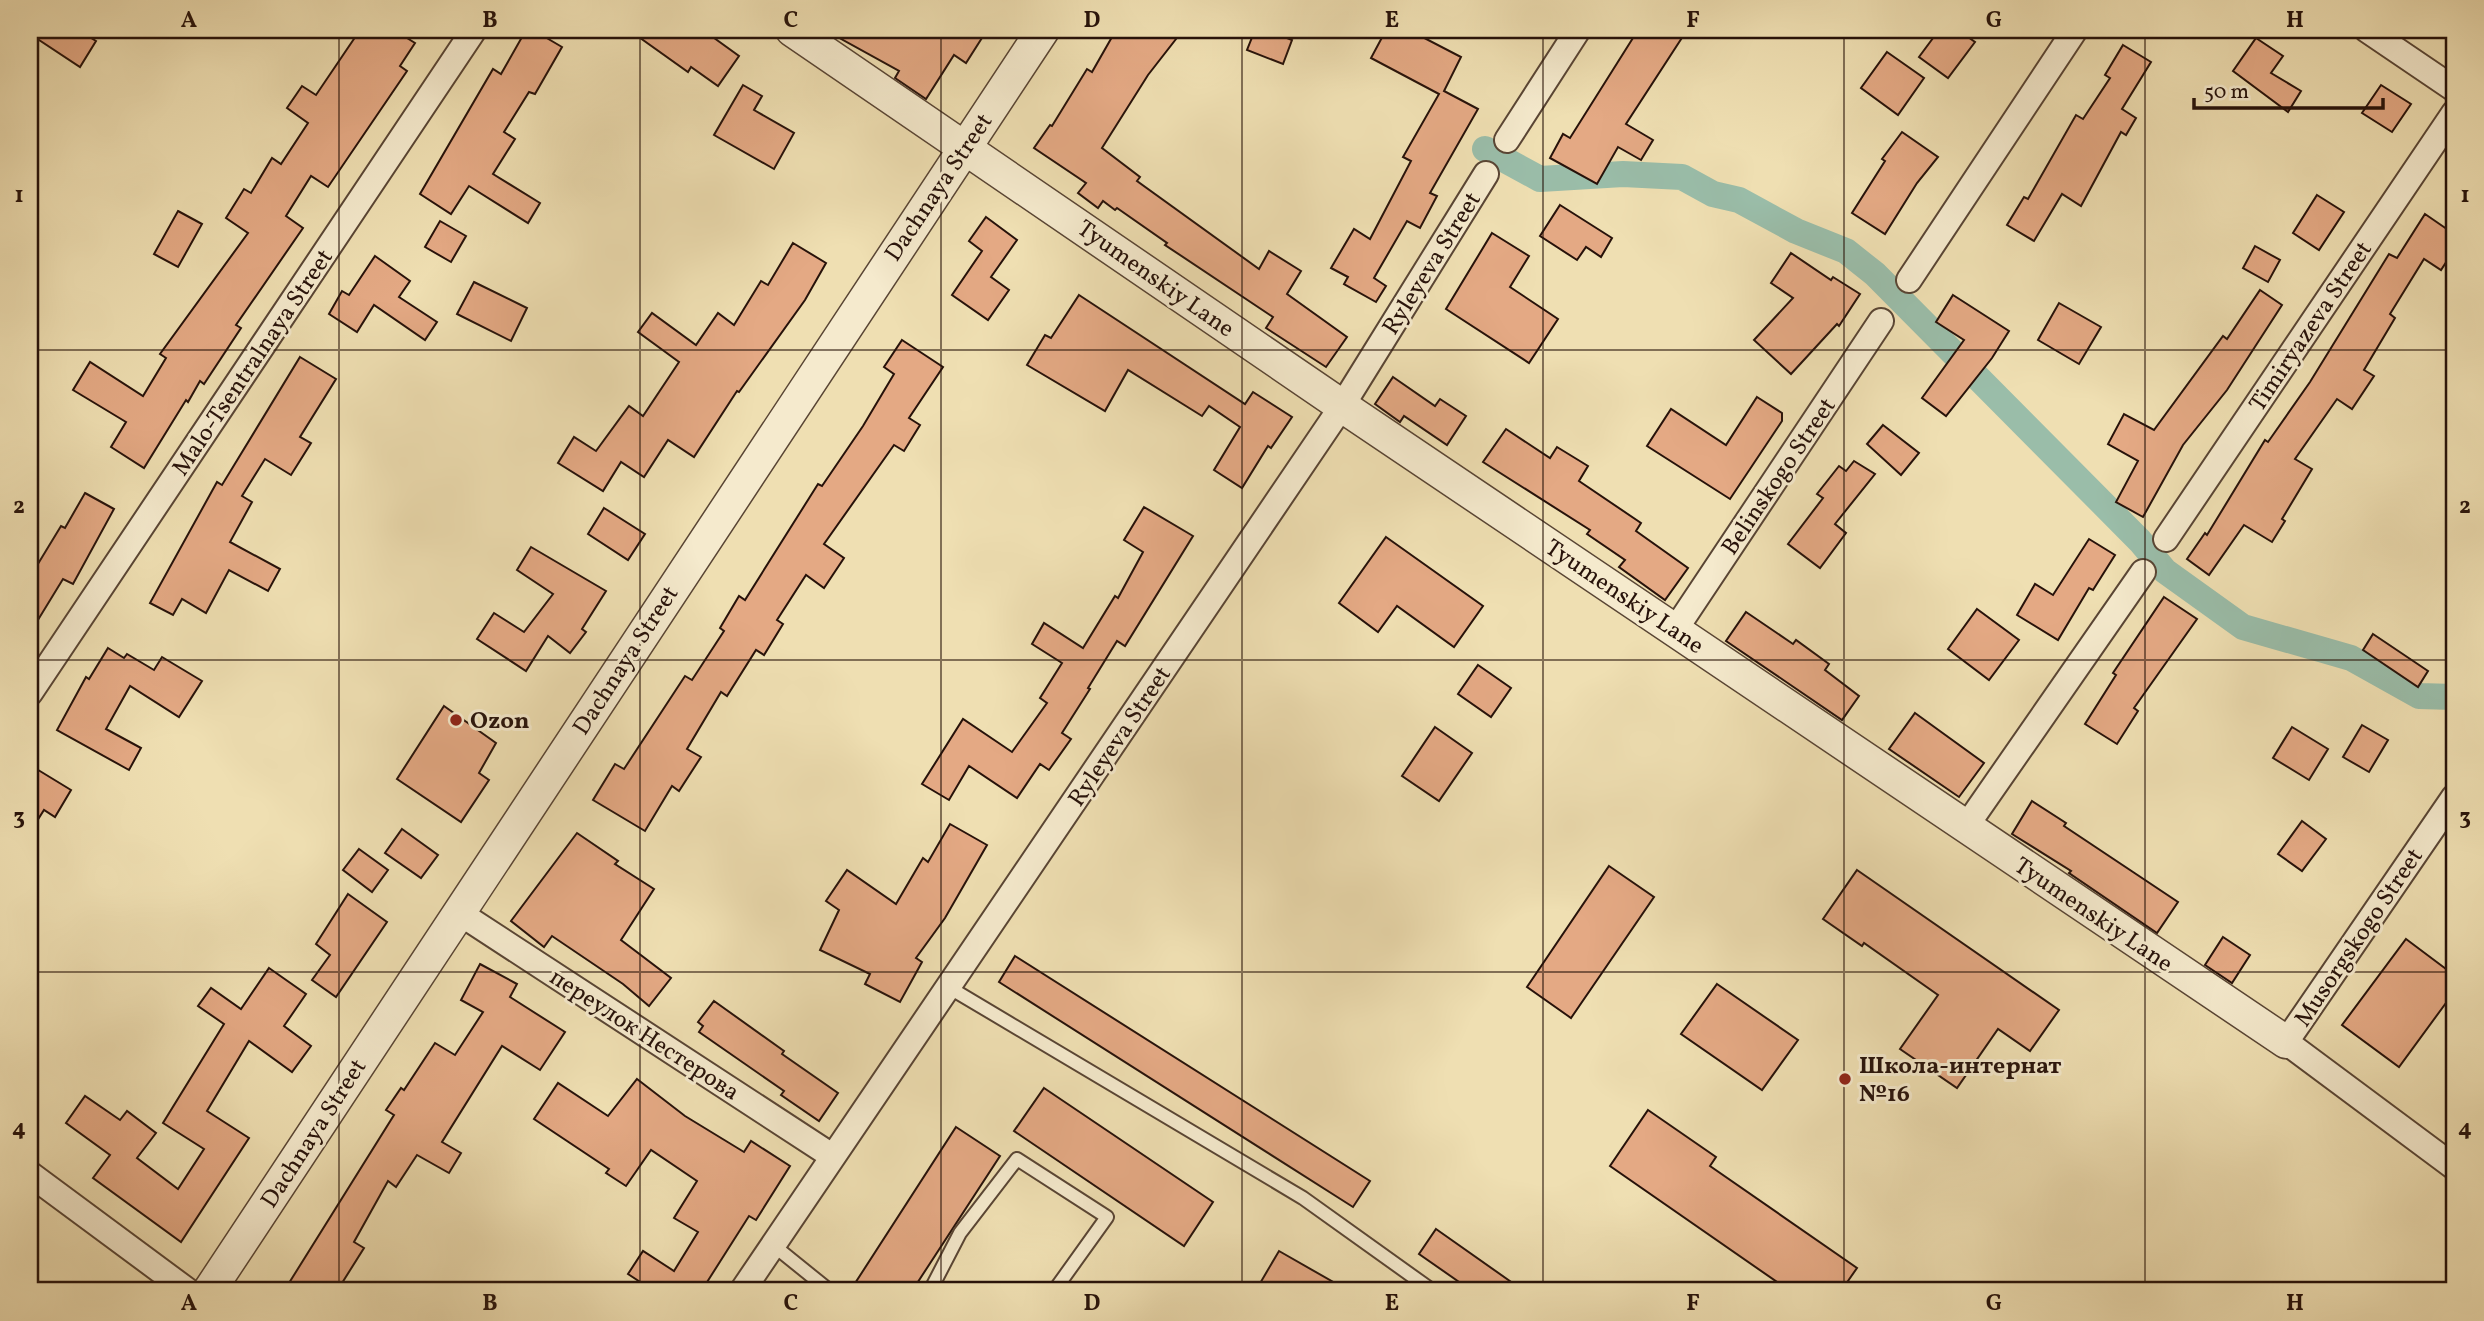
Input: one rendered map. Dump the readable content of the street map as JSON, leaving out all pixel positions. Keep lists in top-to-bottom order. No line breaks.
{"streets":{"street":["Dachnaya Street","Ryleyeva Street","Tyumenskiy Lane","Timiryazeva Street","Malo-Tsentralnaya Street","Belinskogo Street","Musorgskogo Street","переулок Нестерова"]},"crossings":[["Dachnaya Street","Tyumenskiy Lane"],["Dachnaya Street","переулок Нестерова"],["Ryleyeva Street","Tyumenskiy Lane"],["Ryleyeva Street","переулок Нестерова"],["Tyumenskiy Lane","Belinskogo Street"],["Tyumenskiy Lane","Musorgskogo Street"]],"places":["Ozon","Школа-интернат №16"],"scale_bar":"50 m","grid":{"columns":["A","B","C","D","E","F","G","H"],"rows":["1","2","3","4"]}}
